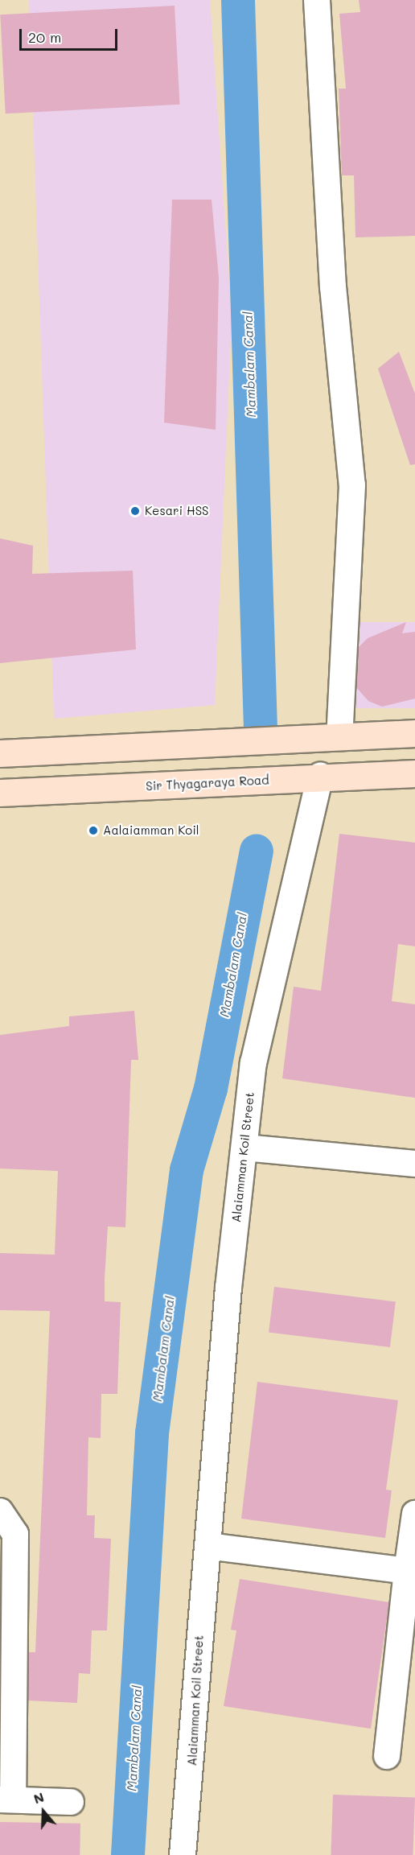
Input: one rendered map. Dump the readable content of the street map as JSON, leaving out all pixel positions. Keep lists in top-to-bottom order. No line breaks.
{"streets":{"main road":["Sir Thyagaraya Road"],"street":["Alaiamman Koil Street"]},"crossings":[["Sir Thyagaraya Road","Alaiamman Koil Street"]],"water":["Mambalam Canal"],"places":["Kesari HSS","Aalaiamman Koil"],"scale_bar":"20 m","north":"top"}
